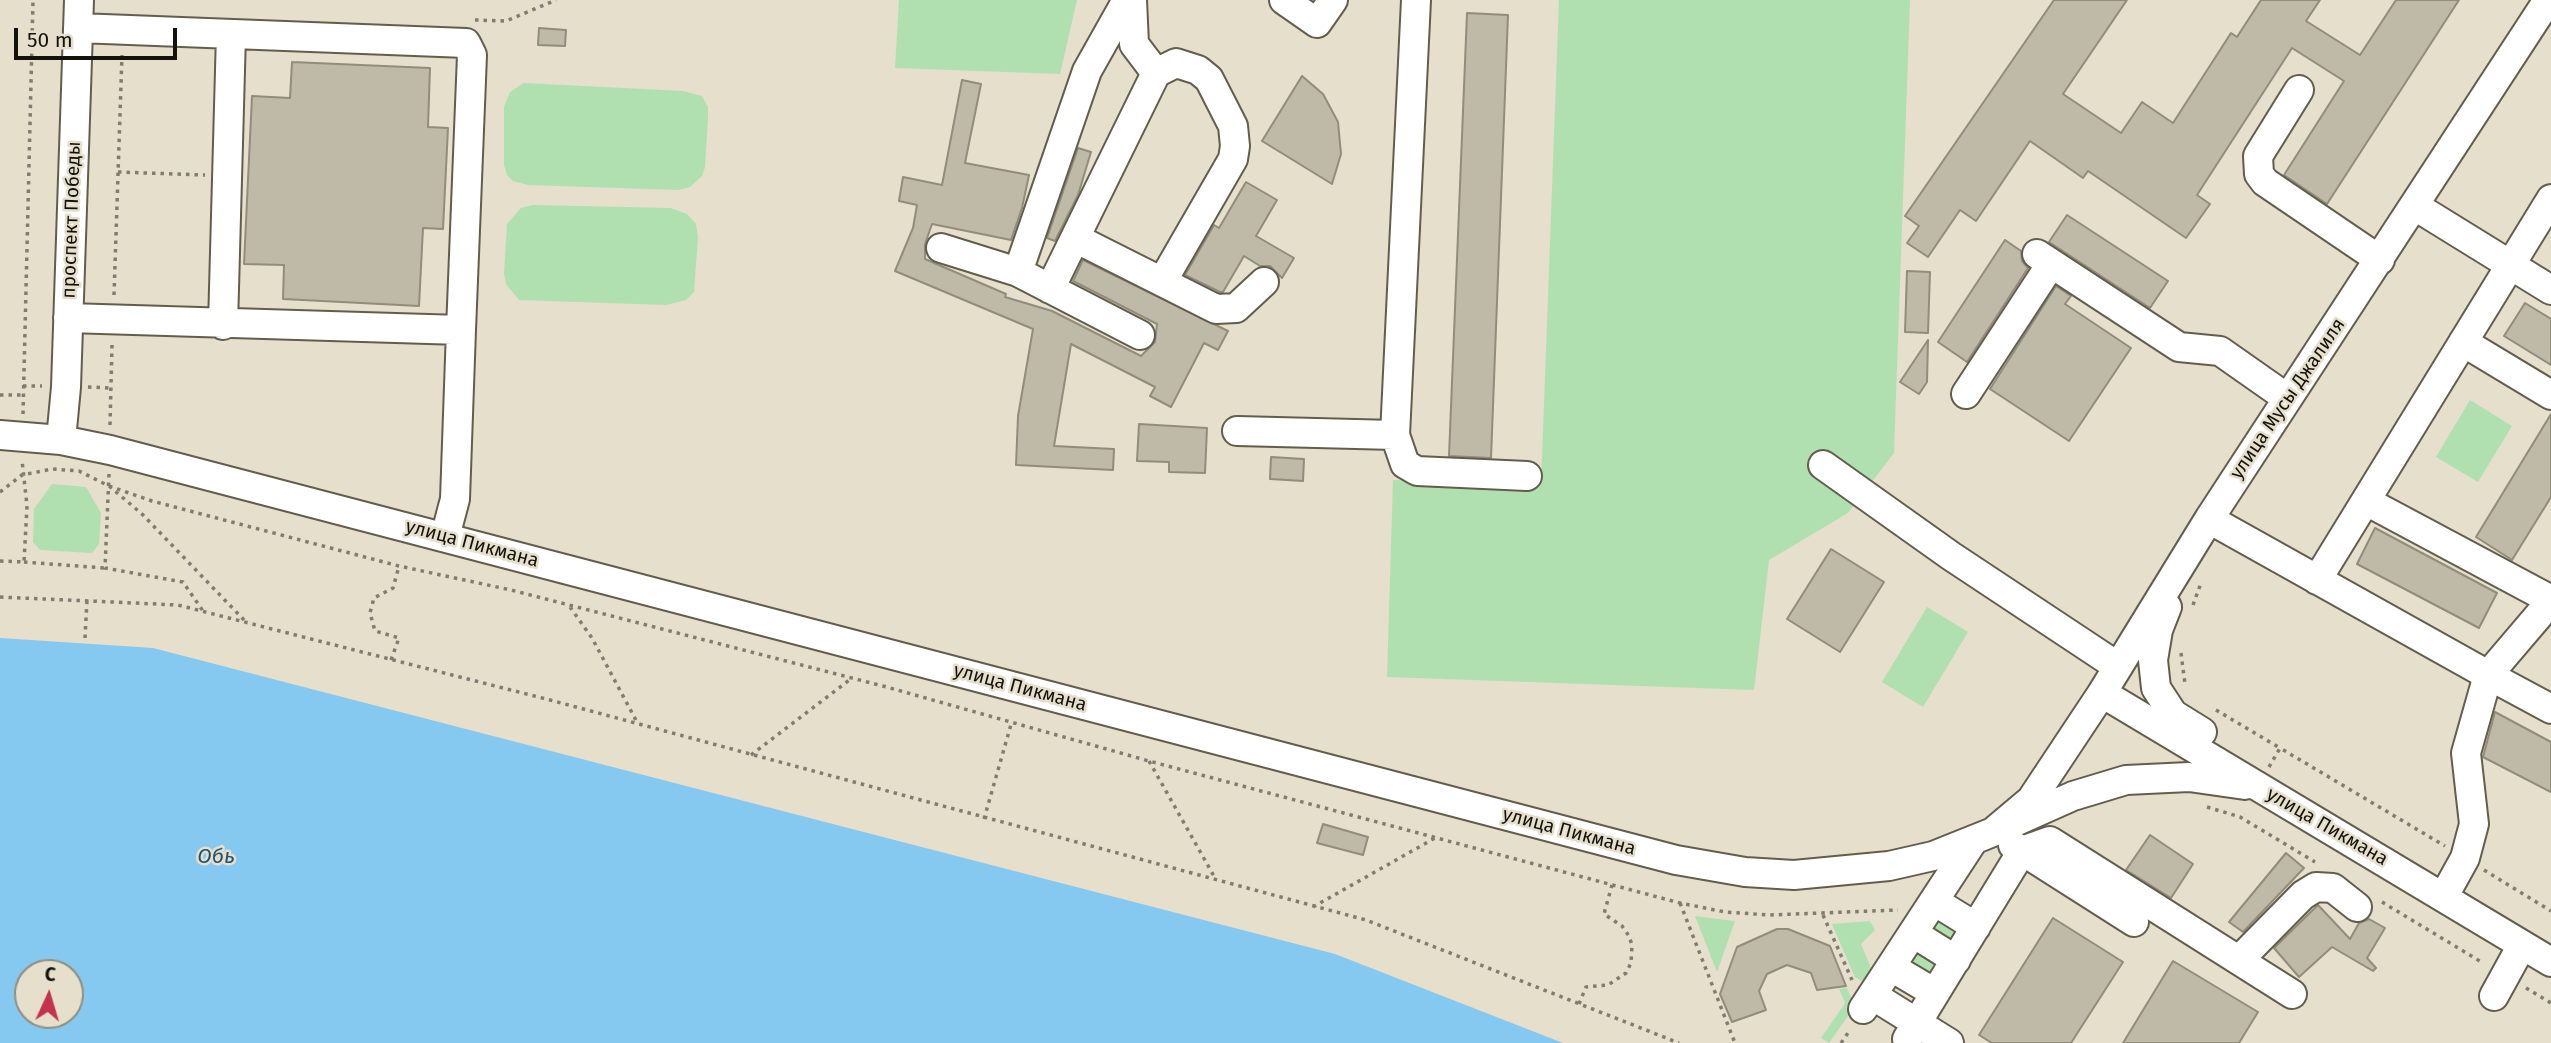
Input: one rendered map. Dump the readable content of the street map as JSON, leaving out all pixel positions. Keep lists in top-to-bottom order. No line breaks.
{"streets":{"street":["проспект Победы","улица Мусы Джалиля","улица Пикмана"]},"crossings":[["проспект Победы","улица Пикмана"],["улица Мусы Джалиля","улица Пикмана"]],"water":["Обь"],"scale_bar":"50 m","north":"top"}
